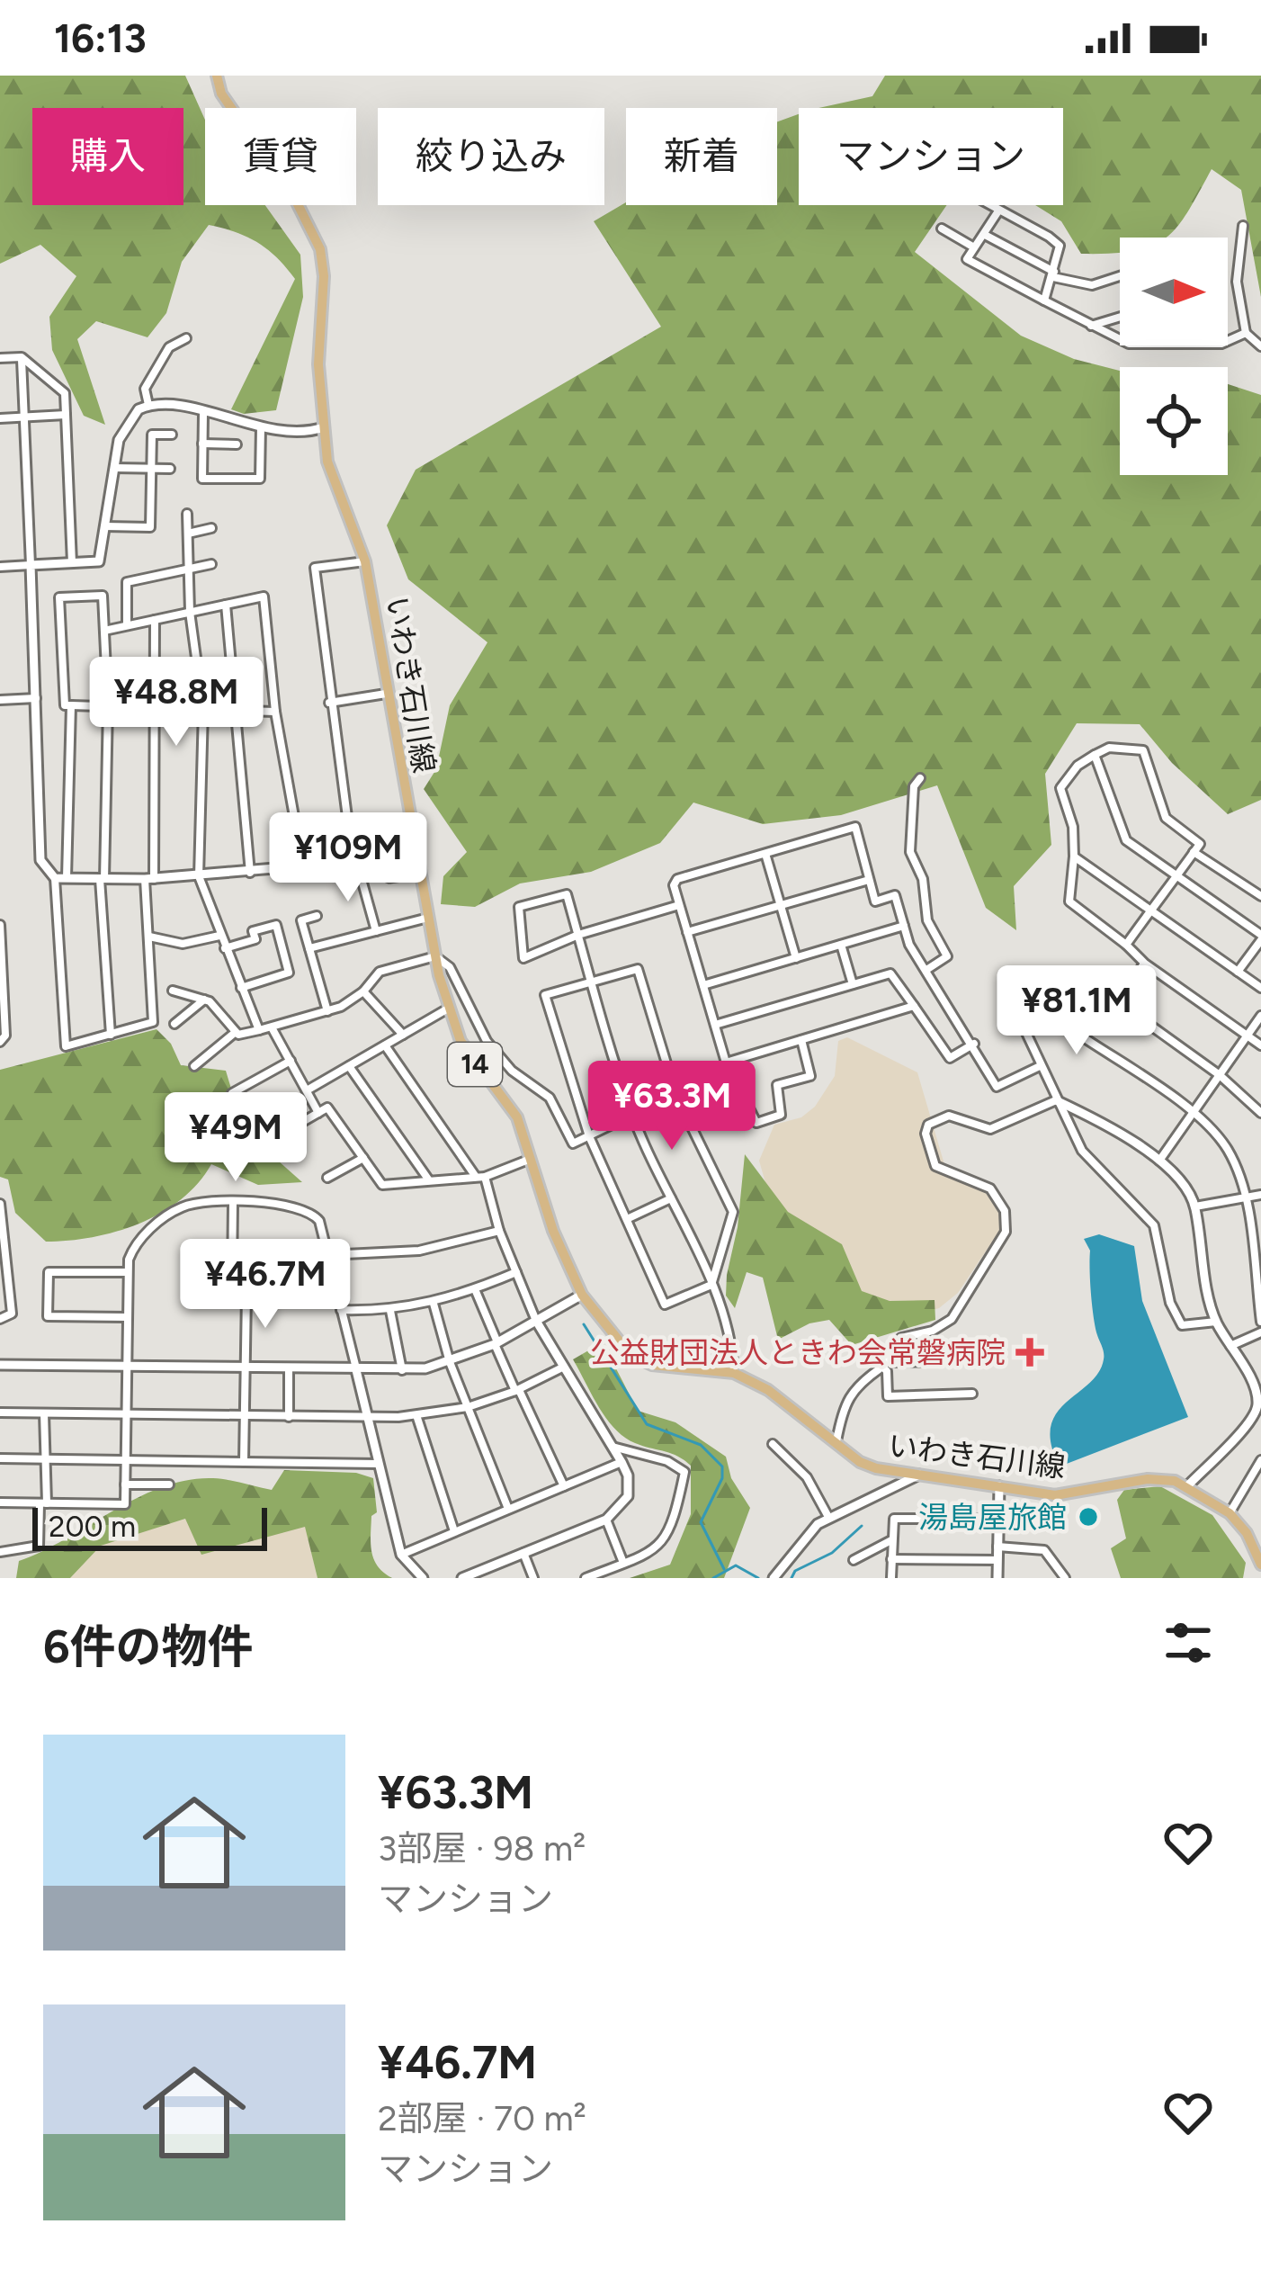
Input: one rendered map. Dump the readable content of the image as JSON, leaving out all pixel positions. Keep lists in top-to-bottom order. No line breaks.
{"streets":{"main road":["いわき石川線","14"]},"places":{"health":["公益財団法人ときわ会常磐病院"],"other":["湯島屋旅館"]},"scale_bar":"200 m","north":"right","page":{"status":"16:13","chip":["購入","賃貸","絞り込み","新着","マンション"],"price":["¥48.8M","¥109M","¥81.1M","¥63.3M","¥49M","¥46.7M"],"scale":"200 m","heading":"6件の物件","list":[{"name":"¥63.3M","note":"3部屋 · 98 m² · マンション"},{"name":"¥46.7M","note":"2部屋 · 70 m² · マンション"}]}}
